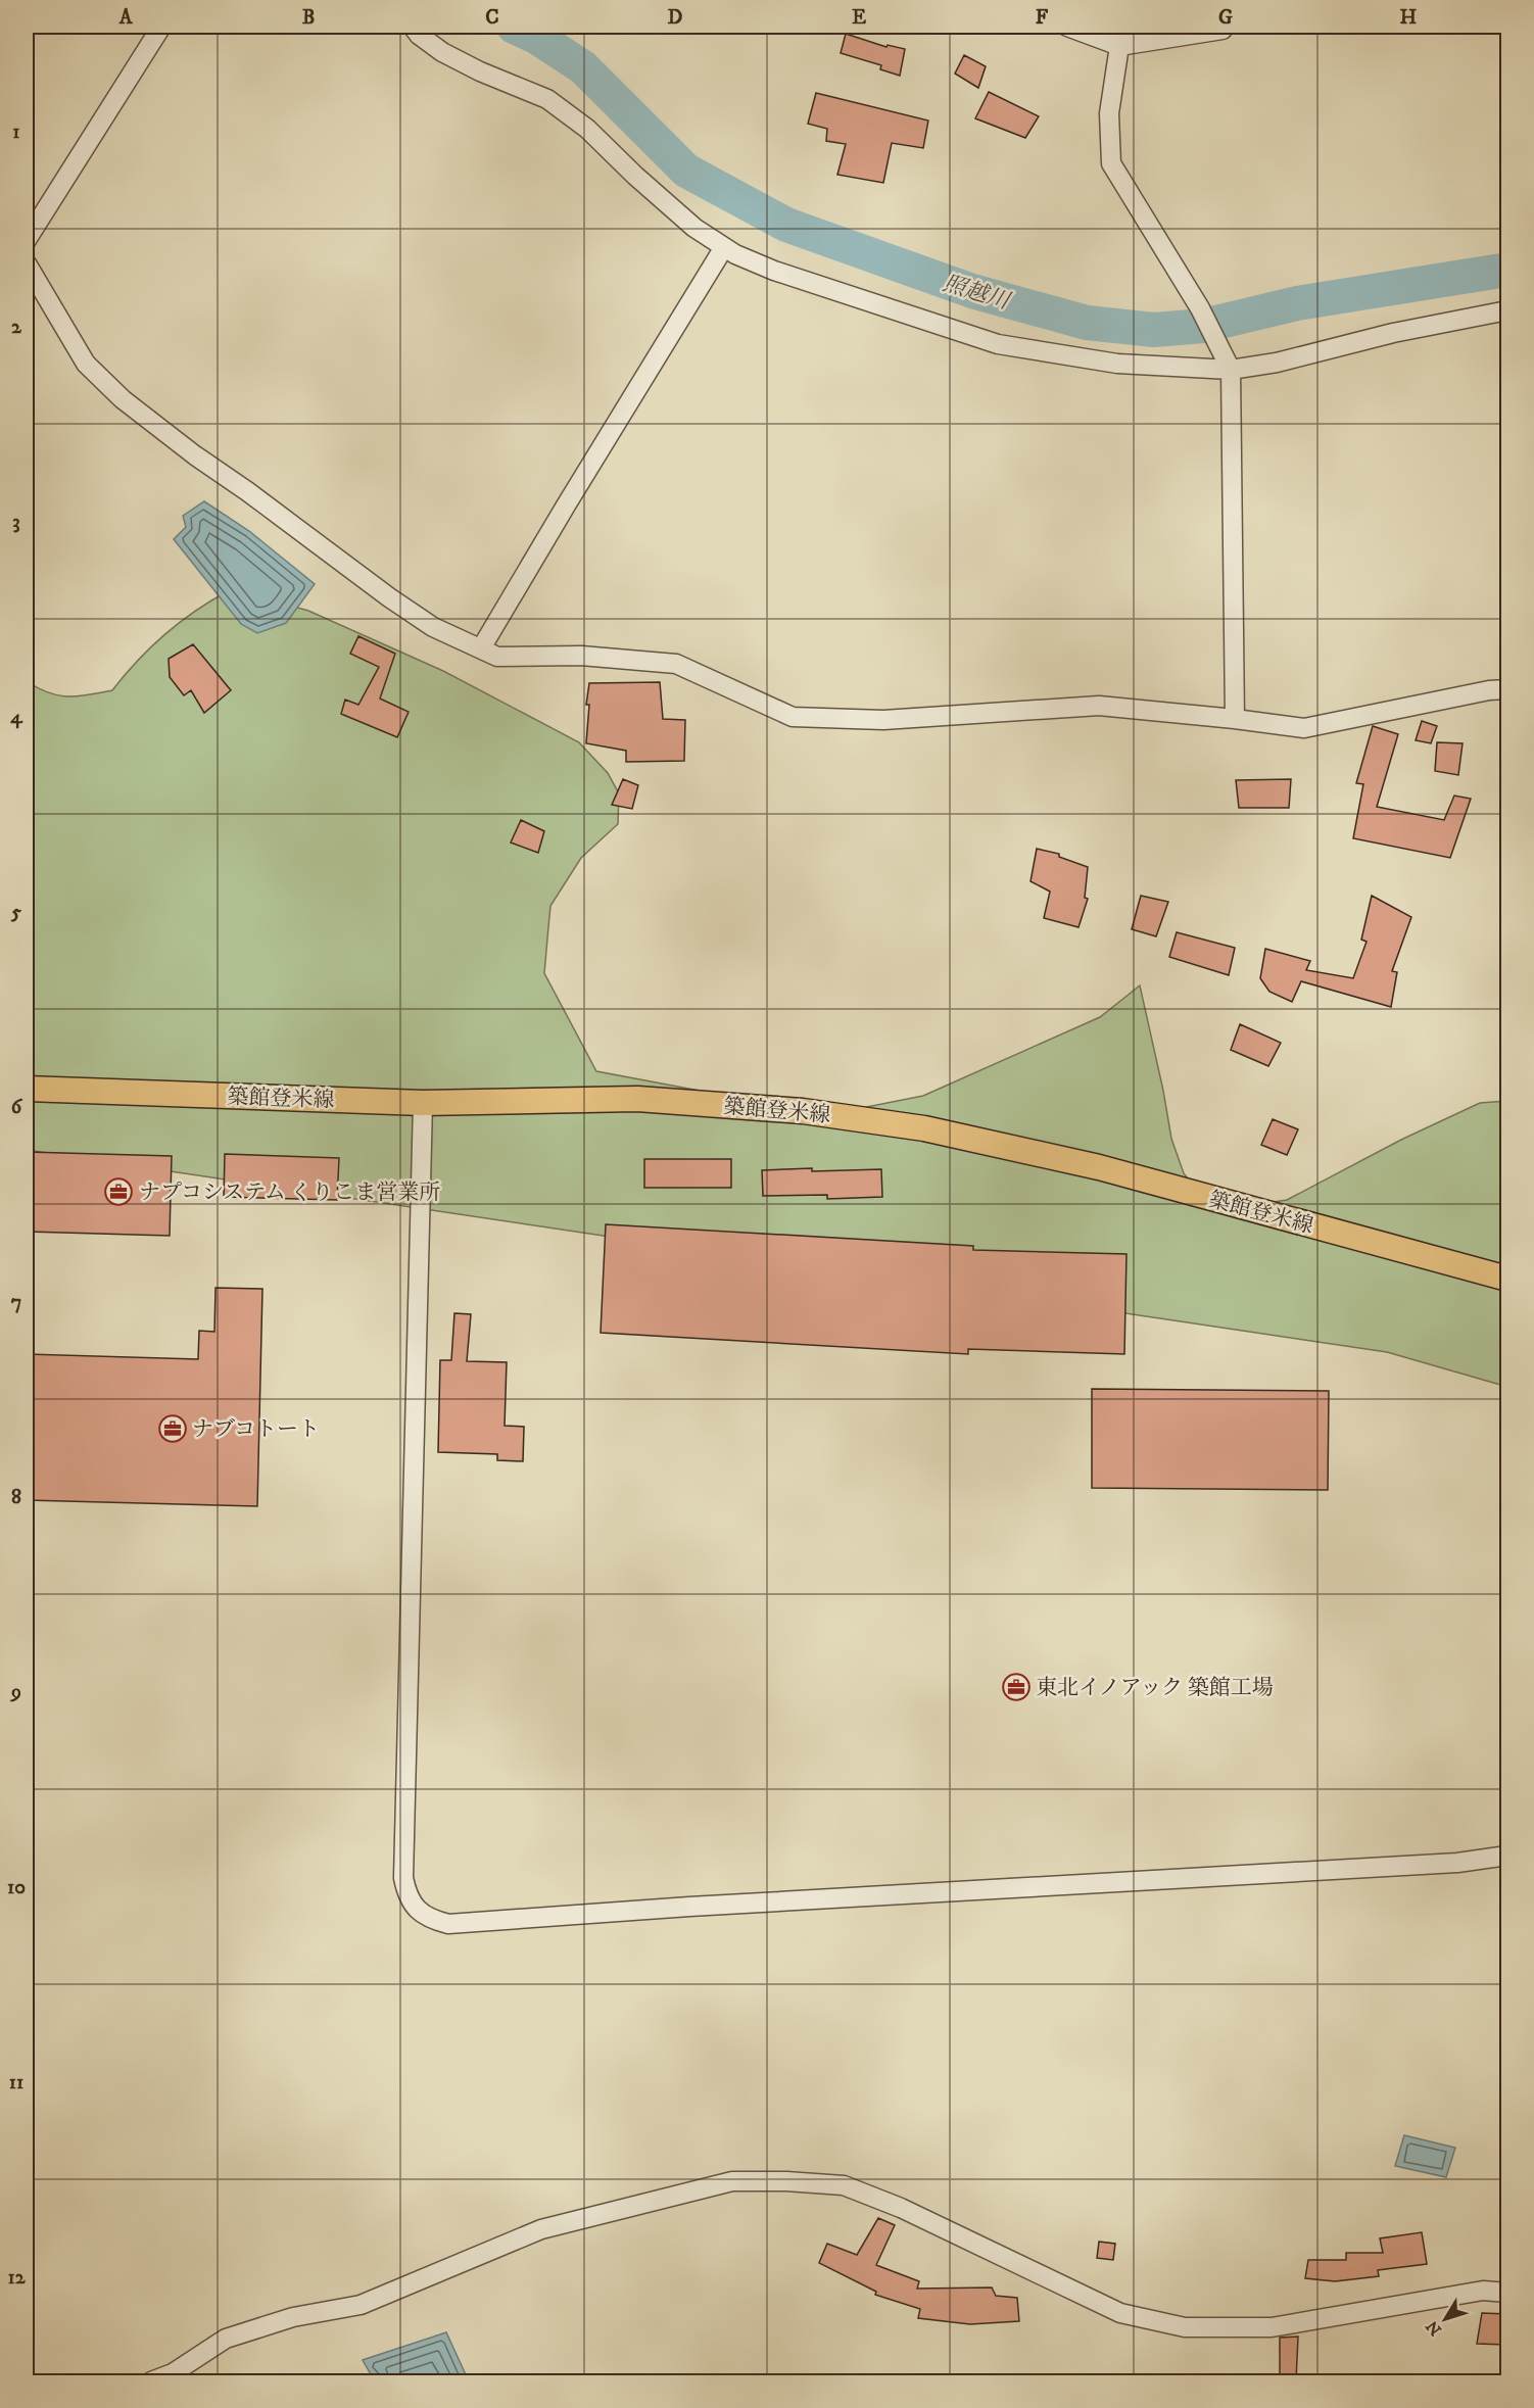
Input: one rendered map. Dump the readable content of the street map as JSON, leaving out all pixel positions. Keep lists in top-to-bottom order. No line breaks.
{"streets":{"main road":["築館登米線"]},"water":["照越川"],"places":{"office":["ナプコシステム くりこま営業所","ナブコトート","東北イノアック 築館工場"]},"north":"bottom left","grid":{"columns":["A","B","C","D","E","F","G","H"],"rows":["1","2","3","4","5","6","7","8","9","10","11","12"]}}
